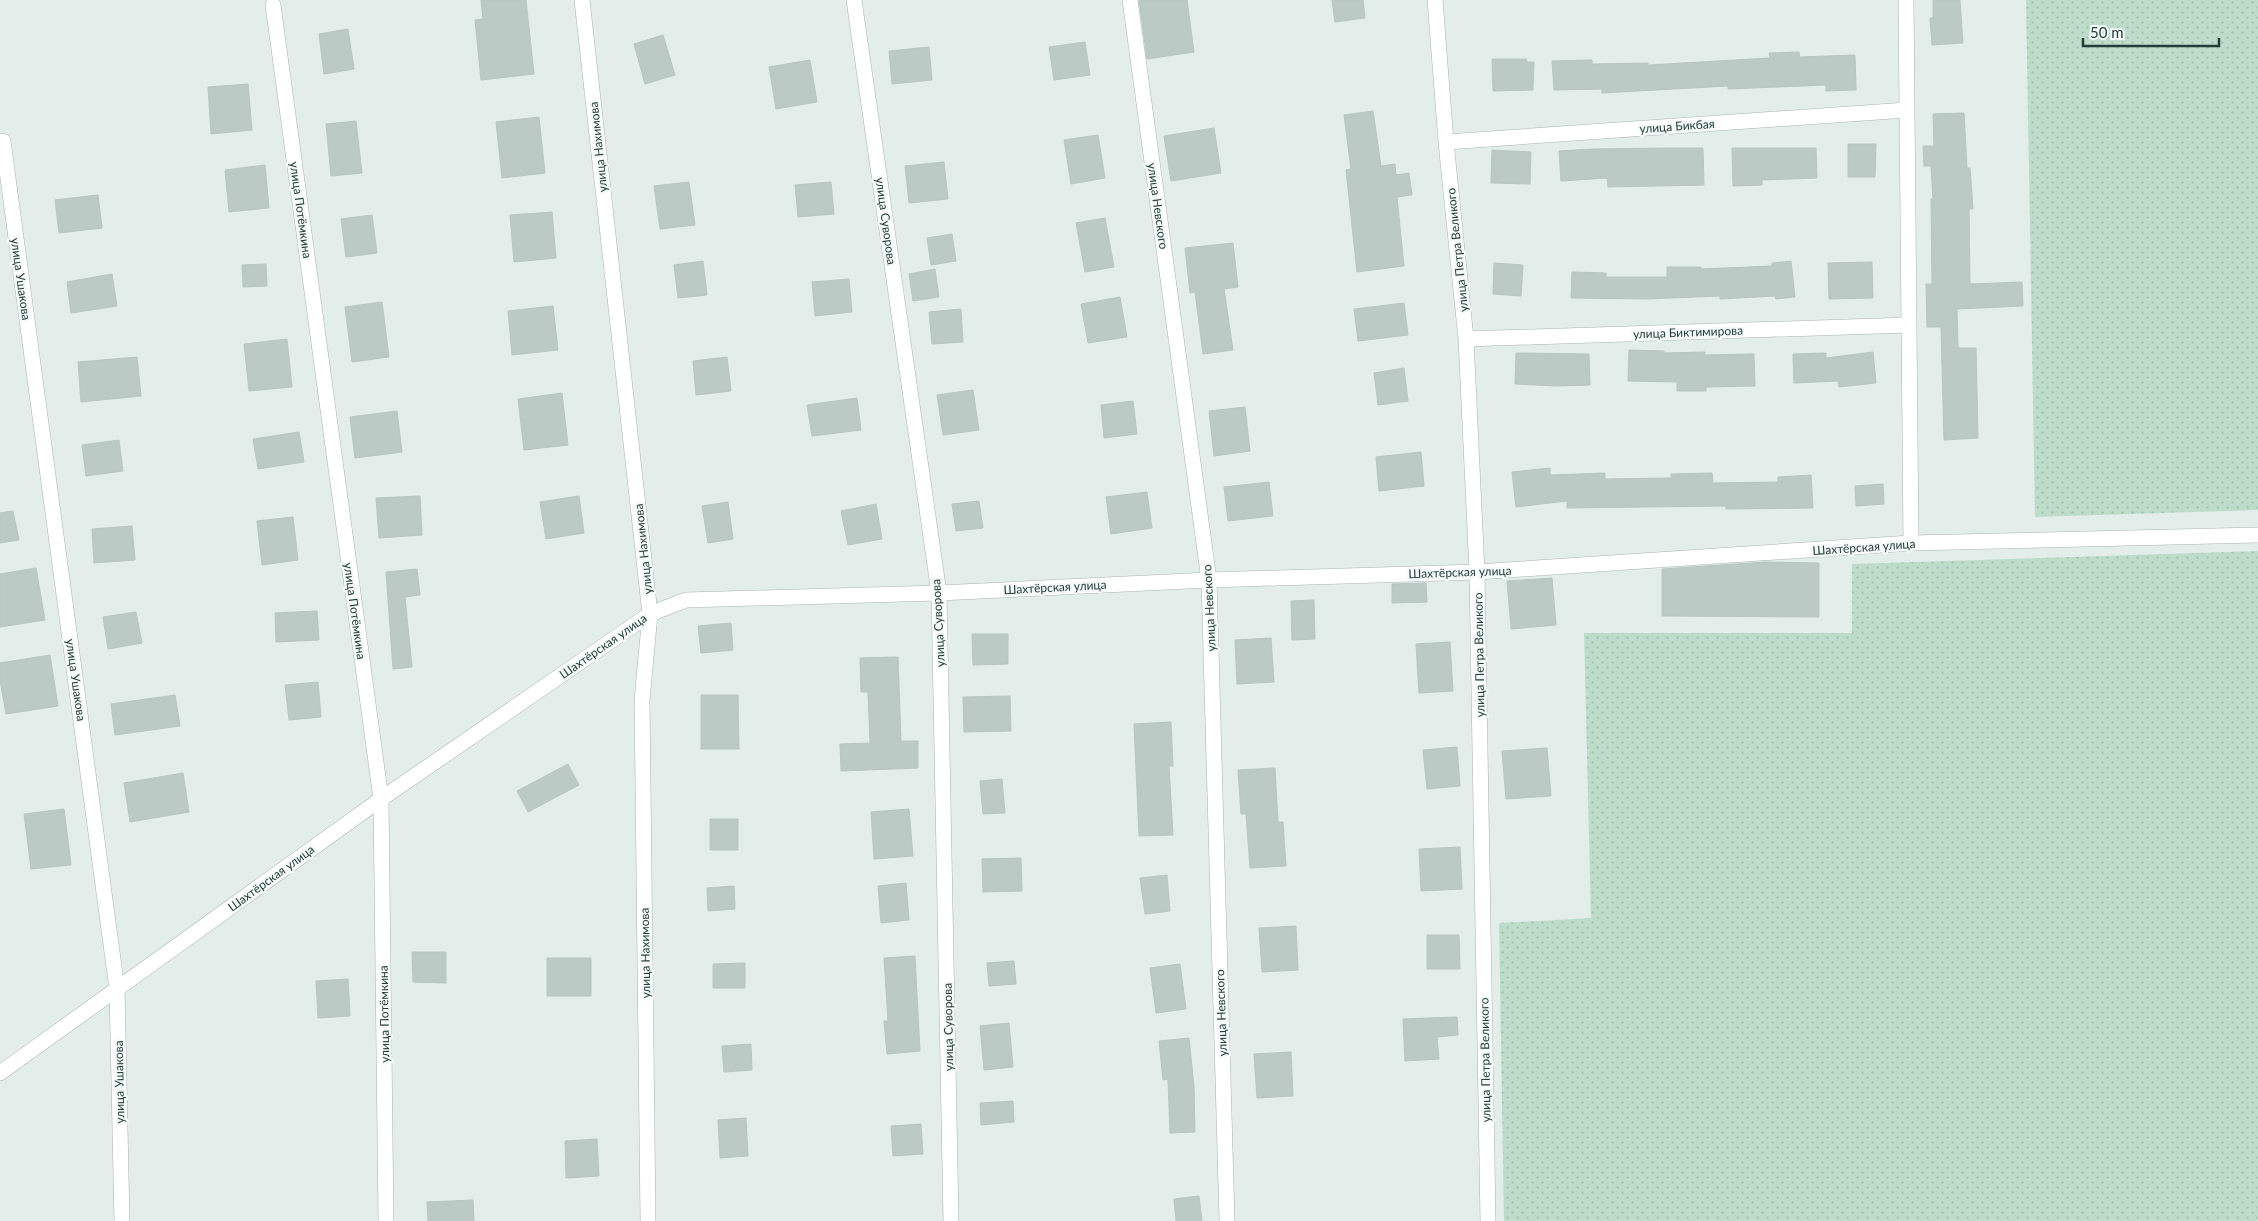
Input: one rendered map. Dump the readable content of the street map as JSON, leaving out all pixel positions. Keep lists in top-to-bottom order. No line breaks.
{"streets":{"street":["улица Бикбая","улица Нахимова","улица Невского","улица Потёмкина","улица Суворова","улица Петра Великого","улица Ушакова","улица Биктимирова","Шахтёрская улица"]},"crossings":[["улица Бикбая","улица Петра Великого"],["улица Нахимова","Шахтёрская улица"],["улица Невского","Шахтёрская улица"],["улица Потёмкина","Шахтёрская улица"],["улица Суворова","Шахтёрская улица"],["улица Петра Великого","улица Биктимирова"],["улица Петра Великого","Шахтёрская улица"],["улица Ушакова","Шахтёрская улица"]],"scale_bar":"50 m"}
